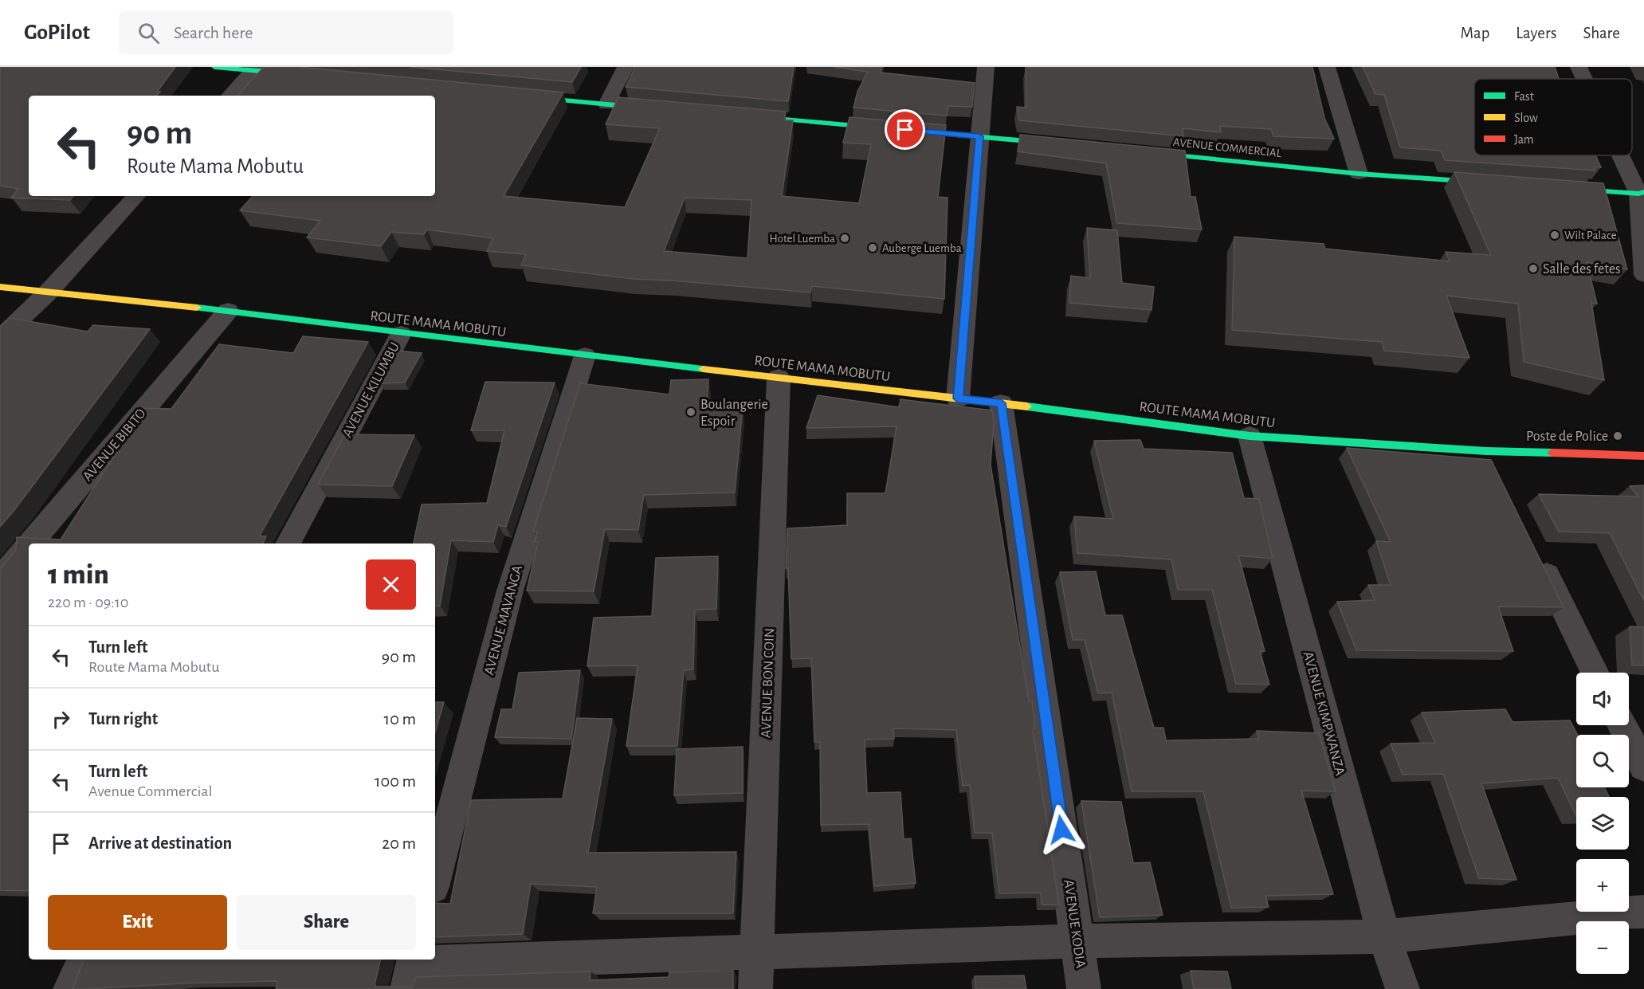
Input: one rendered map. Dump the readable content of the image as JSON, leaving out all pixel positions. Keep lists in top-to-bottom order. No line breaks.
{"streets":{"street":["AVENUE COMMERCIAL","ROUTE MAMA MOBUTU","AVENUE KILUMBU","AVENUE BIBITO","AVENUE MAVANGA","AVENUE BON COIN","AVENUE KIMPWANZA","AVENUE KODIA"]},"crossings":[["ROUTE MAMA MOBUTU","AVENUE KILUMBU"],["ROUTE MAMA MOBUTU","AVENUE BIBITO"],["ROUTE MAMA MOBUTU","AVENUE MAVANGA"],["ROUTE MAMA MOBUTU","AVENUE BON COIN"],["ROUTE MAMA MOBUTU","AVENUE KIMPWANZA"],["ROUTE MAMA MOBUTU","AVENUE KODIA"]],"places":["Wilt Palace","Hotel Luemba","Auberge Luemba","Salle des fetes","Boulangerie Espoir","Poste de Police"],"legend":["Fast","Slow","Jam"],"page":{"header":"GoPilot","search":"Search here","nav":["Map","Layers","Share"],"turn":["90 m","Route Mama Mobutu"],"heading":["1 min","220 m · 09:10"],"list":[{"name":"Turn left","note":"Route Mama Mobutu","value":"90 m"},{"name":"Turn right","value":"10 m"},{"name":"Turn left","note":"Avenue Commercial","value":"100 m"},{"name":"Arrive at destination","value":"20 m"}],"map_buttons":["+","−"],"buttons":["Exit","Share"]}}
